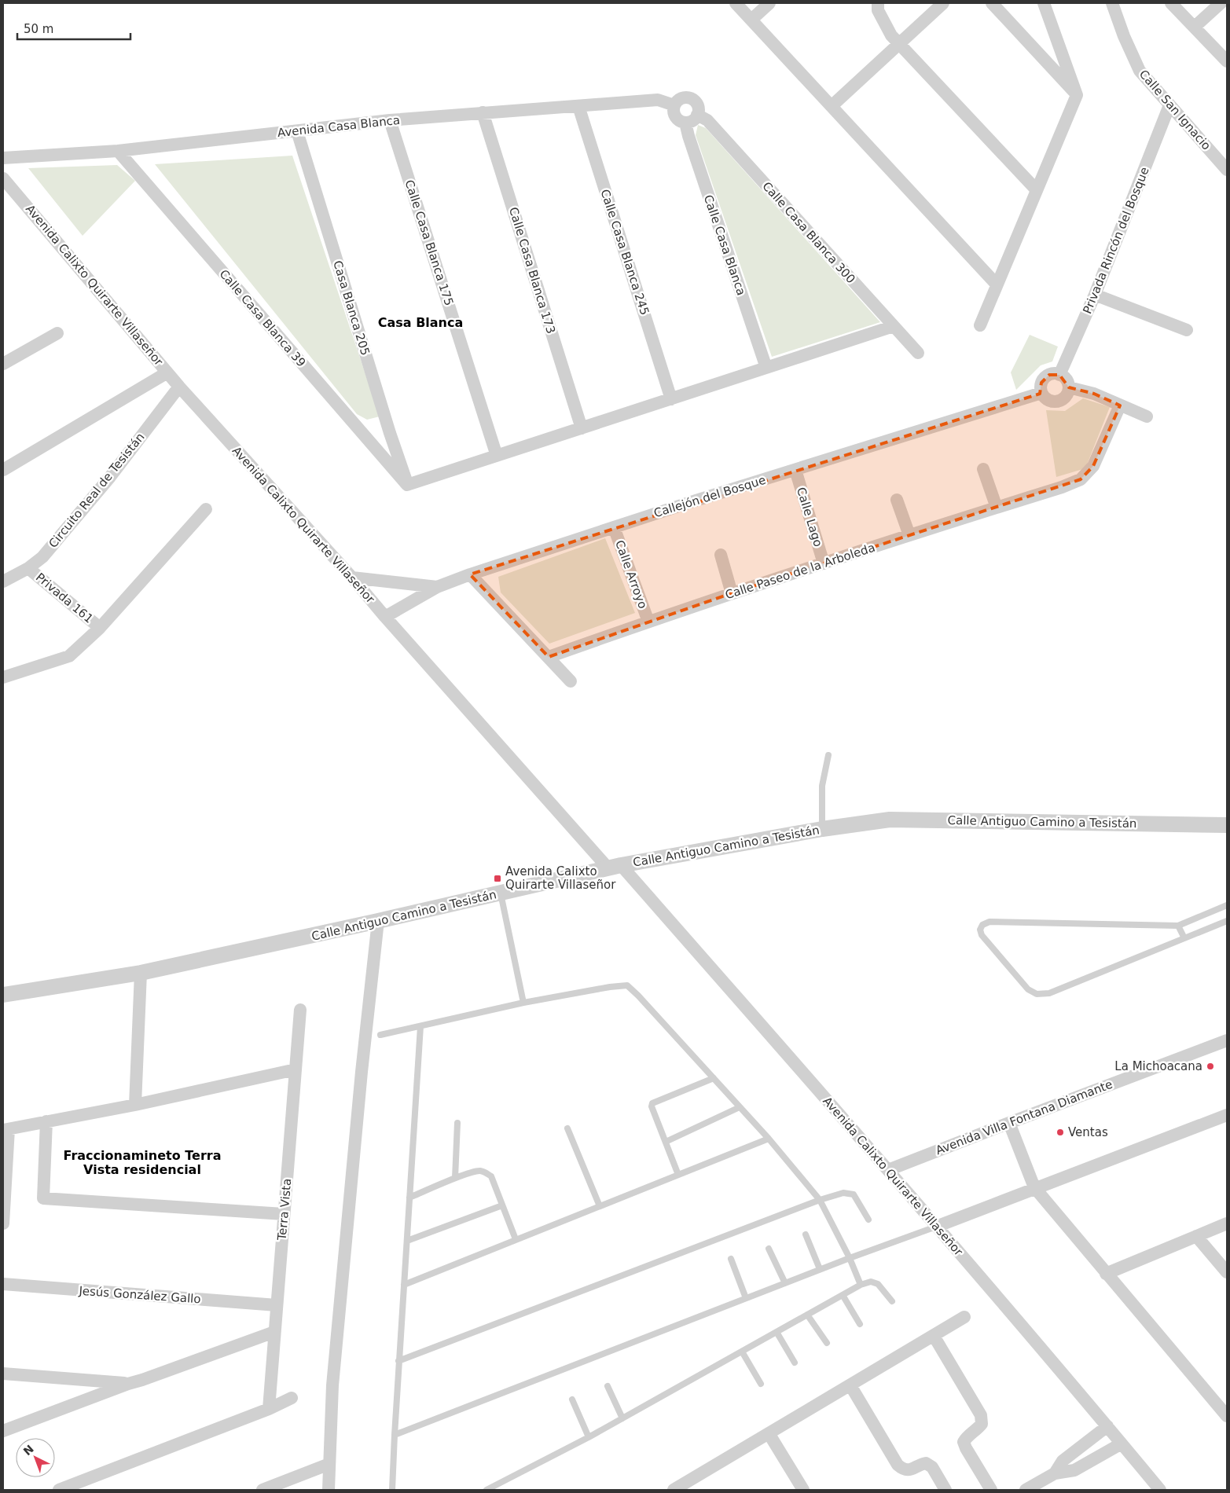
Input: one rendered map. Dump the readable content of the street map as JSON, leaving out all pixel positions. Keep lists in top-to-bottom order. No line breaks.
{"streets":{"street":["Calle San Ignacio","Avenida Casa Blanca","Calle Casa Blanca 300","Privada Rincón del Bosque","Calle Casa Blanca 175","Calle Casa Blanca","Calle Casa Blanca 245","Calle Casa Blanca 173","Avenida Calixto Quirarte Villaseñor","Casa Blanca 205","Calle Casa Blanca 39","Circuito Real de Tesistán","Callejón del Bosque","Calle Lago","Calle Paseo de la Arboleda","Calle Arroyo","Privada 161","Calle Antiguo Camino a Tesistán","Avenida Villa Fontana Diamante","Terra Vista","Jesús González Gallo"]},"crossings":[["Calle San Ignacio","Privada Rincón del Bosque"],["Avenida Casa Blanca","Calle Casa Blanca 300"],["Avenida Casa Blanca","Calle Casa Blanca 175"],["Avenida Casa Blanca","Calle Casa Blanca"],["Avenida Casa Blanca","Calle Casa Blanca 245"],["Avenida Casa Blanca","Calle Casa Blanca 173"],["Avenida Casa Blanca","Casa Blanca 205"],["Avenida Casa Blanca","Calle Casa Blanca 39"],["Calle Casa Blanca 300","Calle Casa Blanca"],["Privada Rincón del Bosque","Callejón del Bosque"],["Avenida Calixto Quirarte Villaseñor","Circuito Real de Tesistán"],["Avenida Calixto Quirarte Villaseñor","Callejón del Bosque"],["Avenida Calixto Quirarte Villaseñor","Calle Antiguo Camino a Tesistán"],["Avenida Calixto Quirarte Villaseñor","Avenida Villa Fontana Diamante"],["Casa Blanca 205","Calle Casa Blanca 39"],["Circuito Real de Tesistán","Privada 161"],["Callejón del Bosque","Calle Lago"],["Callejón del Bosque","Calle Arroyo"],["Calle Lago","Calle Paseo de la Arboleda"],["Calle Paseo de la Arboleda","Calle Arroyo"],["Terra Vista","Jesús González Gallo"]],"districts":["Casa Blanca","Fraccionamineto Terra Vista residencial"],"places":{"transit":["Avenida Calixto Quirarte Villaseñor"],"other":["La Michoacana","Ventas"]},"scale_bar":"50 m","north":"top left"}
